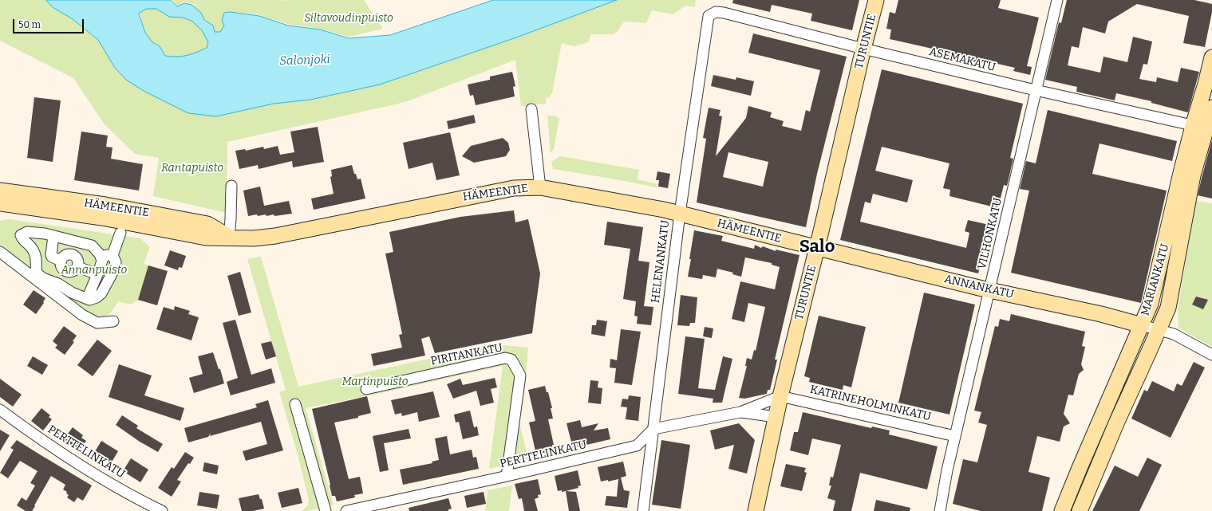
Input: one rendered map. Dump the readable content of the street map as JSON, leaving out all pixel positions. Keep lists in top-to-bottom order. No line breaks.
{"streets":{"main road":["TURUNTIE","HÄMEENTIE","MARIANKATU","ANNANKATU"],"street":["ASEMAKATU","VILHONKATU","HELENANKATU","PIRITANKATU","KATRINEHOLMINKATU","PERTTELINKATU"]},"crossings":[["TURUNTIE","ASEMAKATU"],["TURUNTIE","HÄMEENTIE"],["TURUNTIE","ANNANKATU"],["TURUNTIE","KATRINEHOLMINKATU"],["ASEMAKATU","VILHONKATU"],["ASEMAKATU","HELENANKATU"],["ASEMAKATU","MARIANKATU"],["HÄMEENTIE","HELENANKATU"],["HÄMEENTIE","ANNANKATU"],["VILHONKATU","ANNANKATU"],["VILHONKATU","KATRINEHOLMINKATU"],["HELENANKATU","PERTTELINKATU"],["MARIANKATU","ANNANKATU"],["PIRITANKATU","PERTTELINKATU"]],"districts":["Salo"],"water":["Salonjoki"],"parks":["Siltavoudinpuisto","Rantapuisto","Annanpuisto","Martinpuisto"],"scale_bar":"50 m"}
